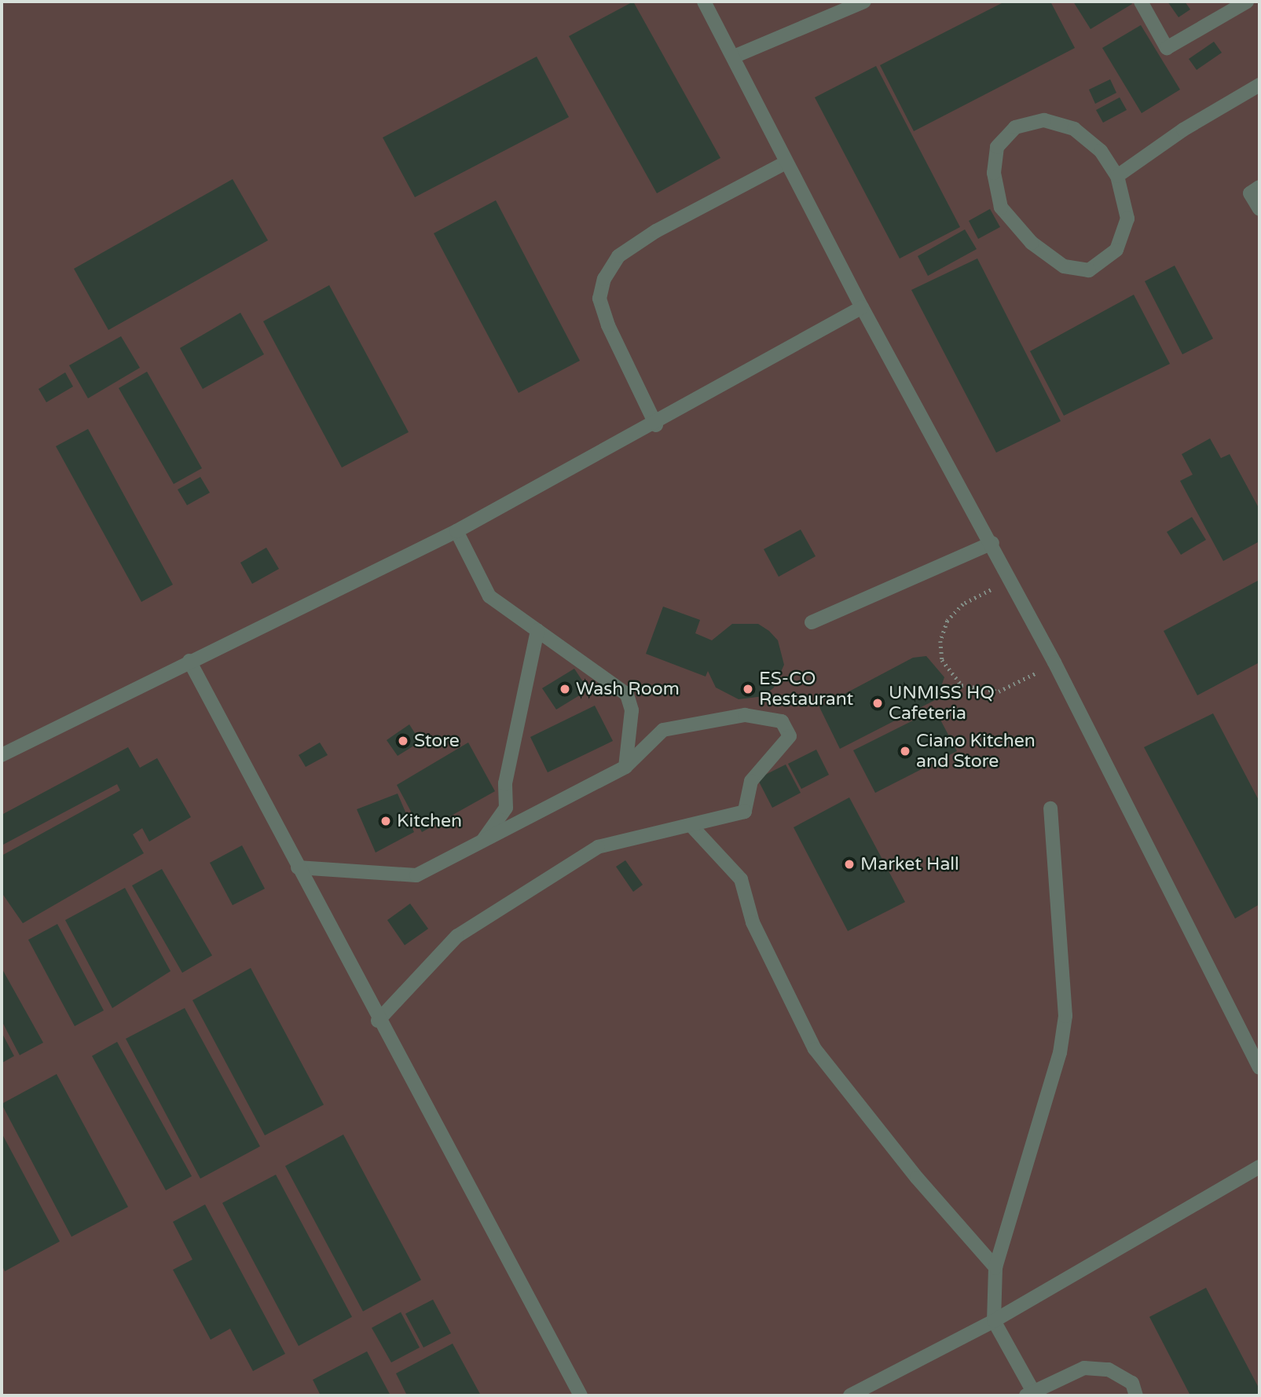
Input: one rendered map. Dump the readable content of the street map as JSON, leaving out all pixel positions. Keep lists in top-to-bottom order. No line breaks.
{"places":["Wash Room","ES-CO Restaurant","UNMISS HQ Cafeteria","Store","Ciano Kitchen and Store","Kitchen","Market Hall"]}
